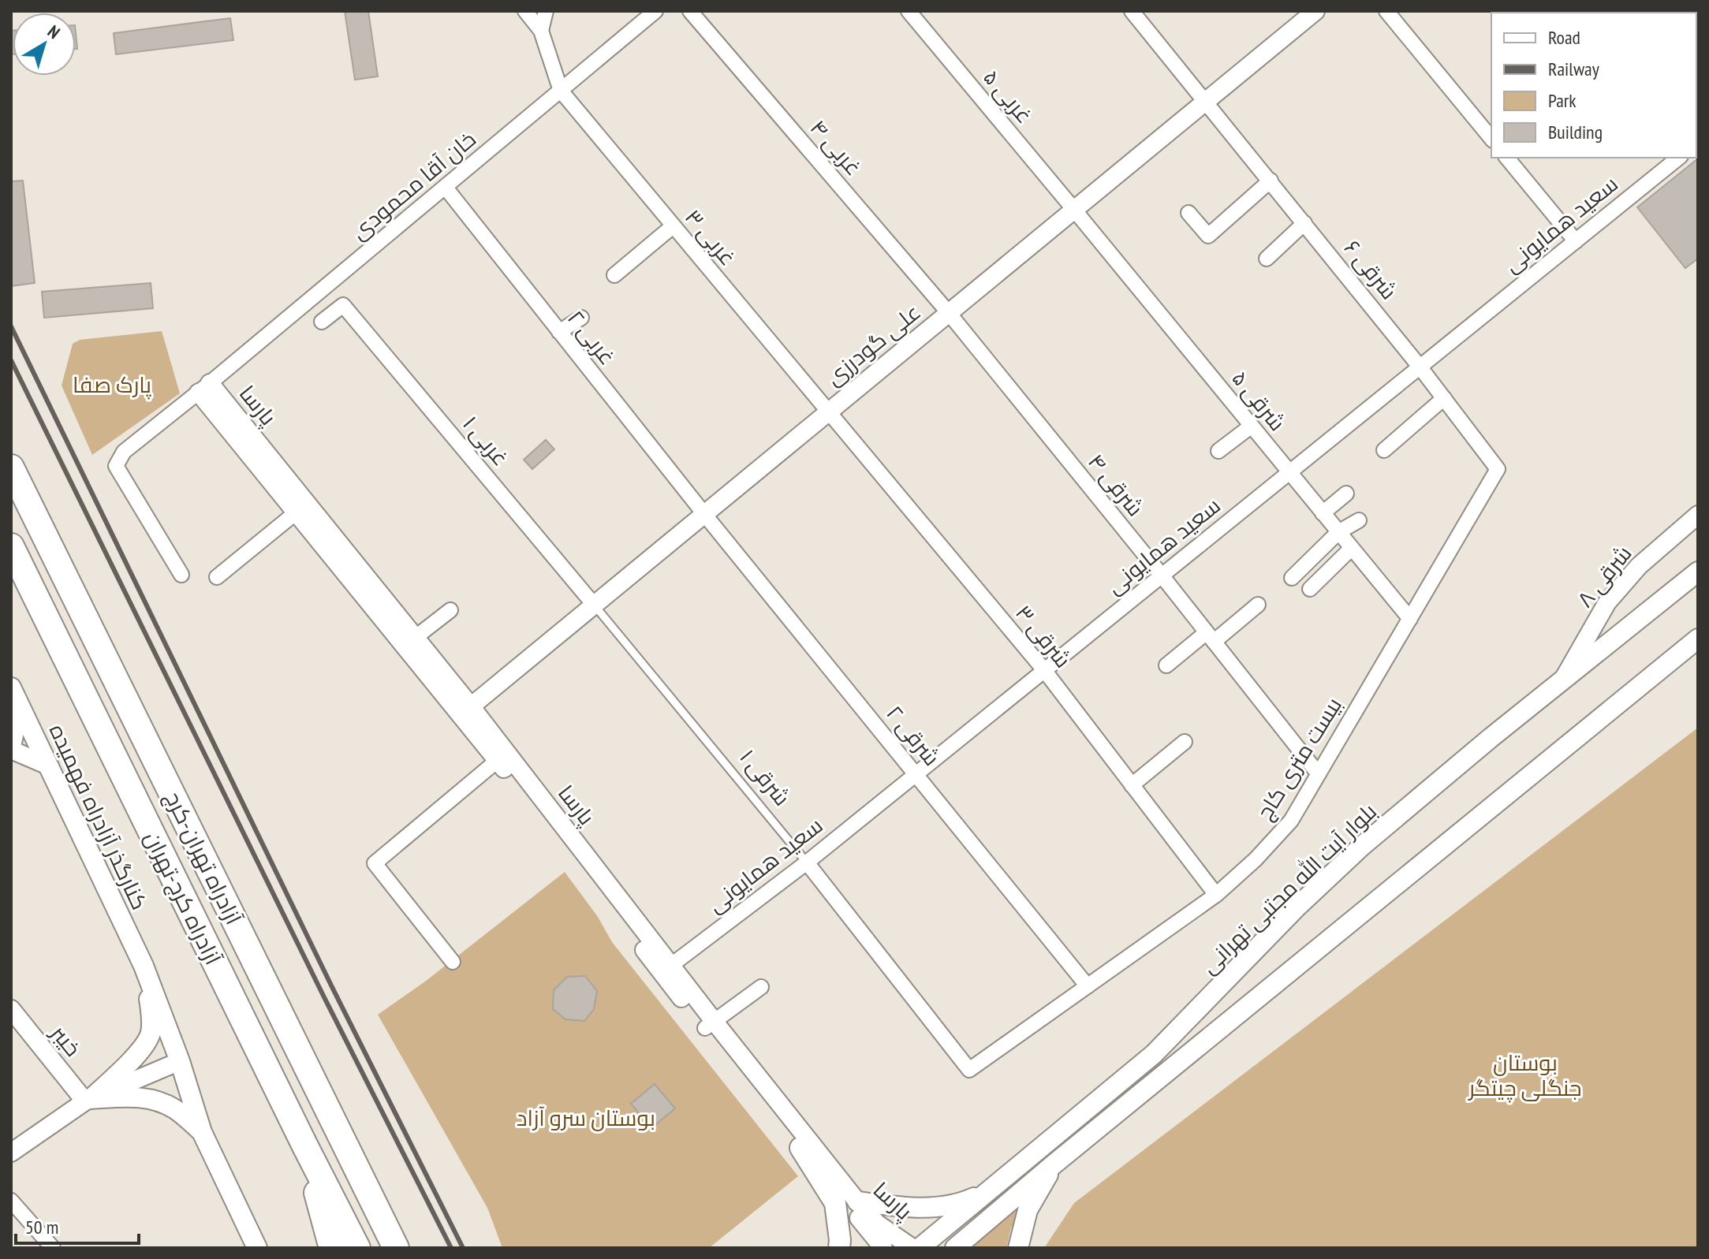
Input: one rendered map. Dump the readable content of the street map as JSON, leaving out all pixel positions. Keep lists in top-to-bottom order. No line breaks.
{"streets":{"highway":["آزادراه تهران-کرج","آزادراه کرج-تهران"],"main road":["کنارگذر آزادراه فهمیده","بلوار آیت الله مجتبی تهرانی"],"street":["۵ غربی","۴ غربی","خان آقا محمودی","سعید همایونی","۳ غربی","۶ شرقی","۲ غربی","علی گودرزی","۵ شرقی","پارسا","۱ غربی","۴ شرقی","۸ شرقی","۳ شرقی","۲ شرقی","بیست متری کاج","۱ شرقی","خیبر"]},"crossings":[["۵ غربی","علی گودرزی"],["۵ غربی","۵ شرقی"],["۴ غربی","علی گودرزی"],["۴ غربی","۴ شرقی"],["خان آقا محمودی","۳ غربی"],["خان آقا محمودی","۲ غربی"],["خان آقا محمودی","پارسا"],["سعید همایونی","۶ شرقی"],["سعید همایونی","۵ شرقی"],["سعید همایونی","پارسا"],["سعید همایونی","۴ شرقی"],["سعید همایونی","۳ شرقی"],["سعید همایونی","۲ شرقی"],["سعید همایونی","۱ شرقی"],["۳ غربی","علی گودرزی"],["۳ غربی","۳ شرقی"],["۶ شرقی","علی گودرزی"],["۶ شرقی","بیست متری کاج"],["۲ غربی","علی گودرزی"],["۲ غربی","۲ شرقی"],["علی گودرزی","۵ شرقی"],["علی گودرزی","پارسا"],["علی گودرزی","۱ غربی"],["علی گودرزی","۴ شرقی"],["علی گودرزی","۳ شرقی"],["علی گودرزی","۲ شرقی"],["علی گودرزی","۱ شرقی"],["۵ شرقی","بیست متری کاج"],["۱ غربی","۱ شرقی"],["۴ شرقی","بیست متری کاج"],["۸ شرقی","بلوار آیت الله مجتبی تهرانی"],["۳ شرقی","بیست متری کاج"],["۲ شرقی","بیست متری کاج"],["بیست متری کاج","۱ شرقی"]],"parks":["پارک صفا","بوستان جنگلی چیتگر","بوستان سرو آزاد"],"legend":["Road","Railway","Park","Building"],"scale_bar":"50 m","north":"top right"}
